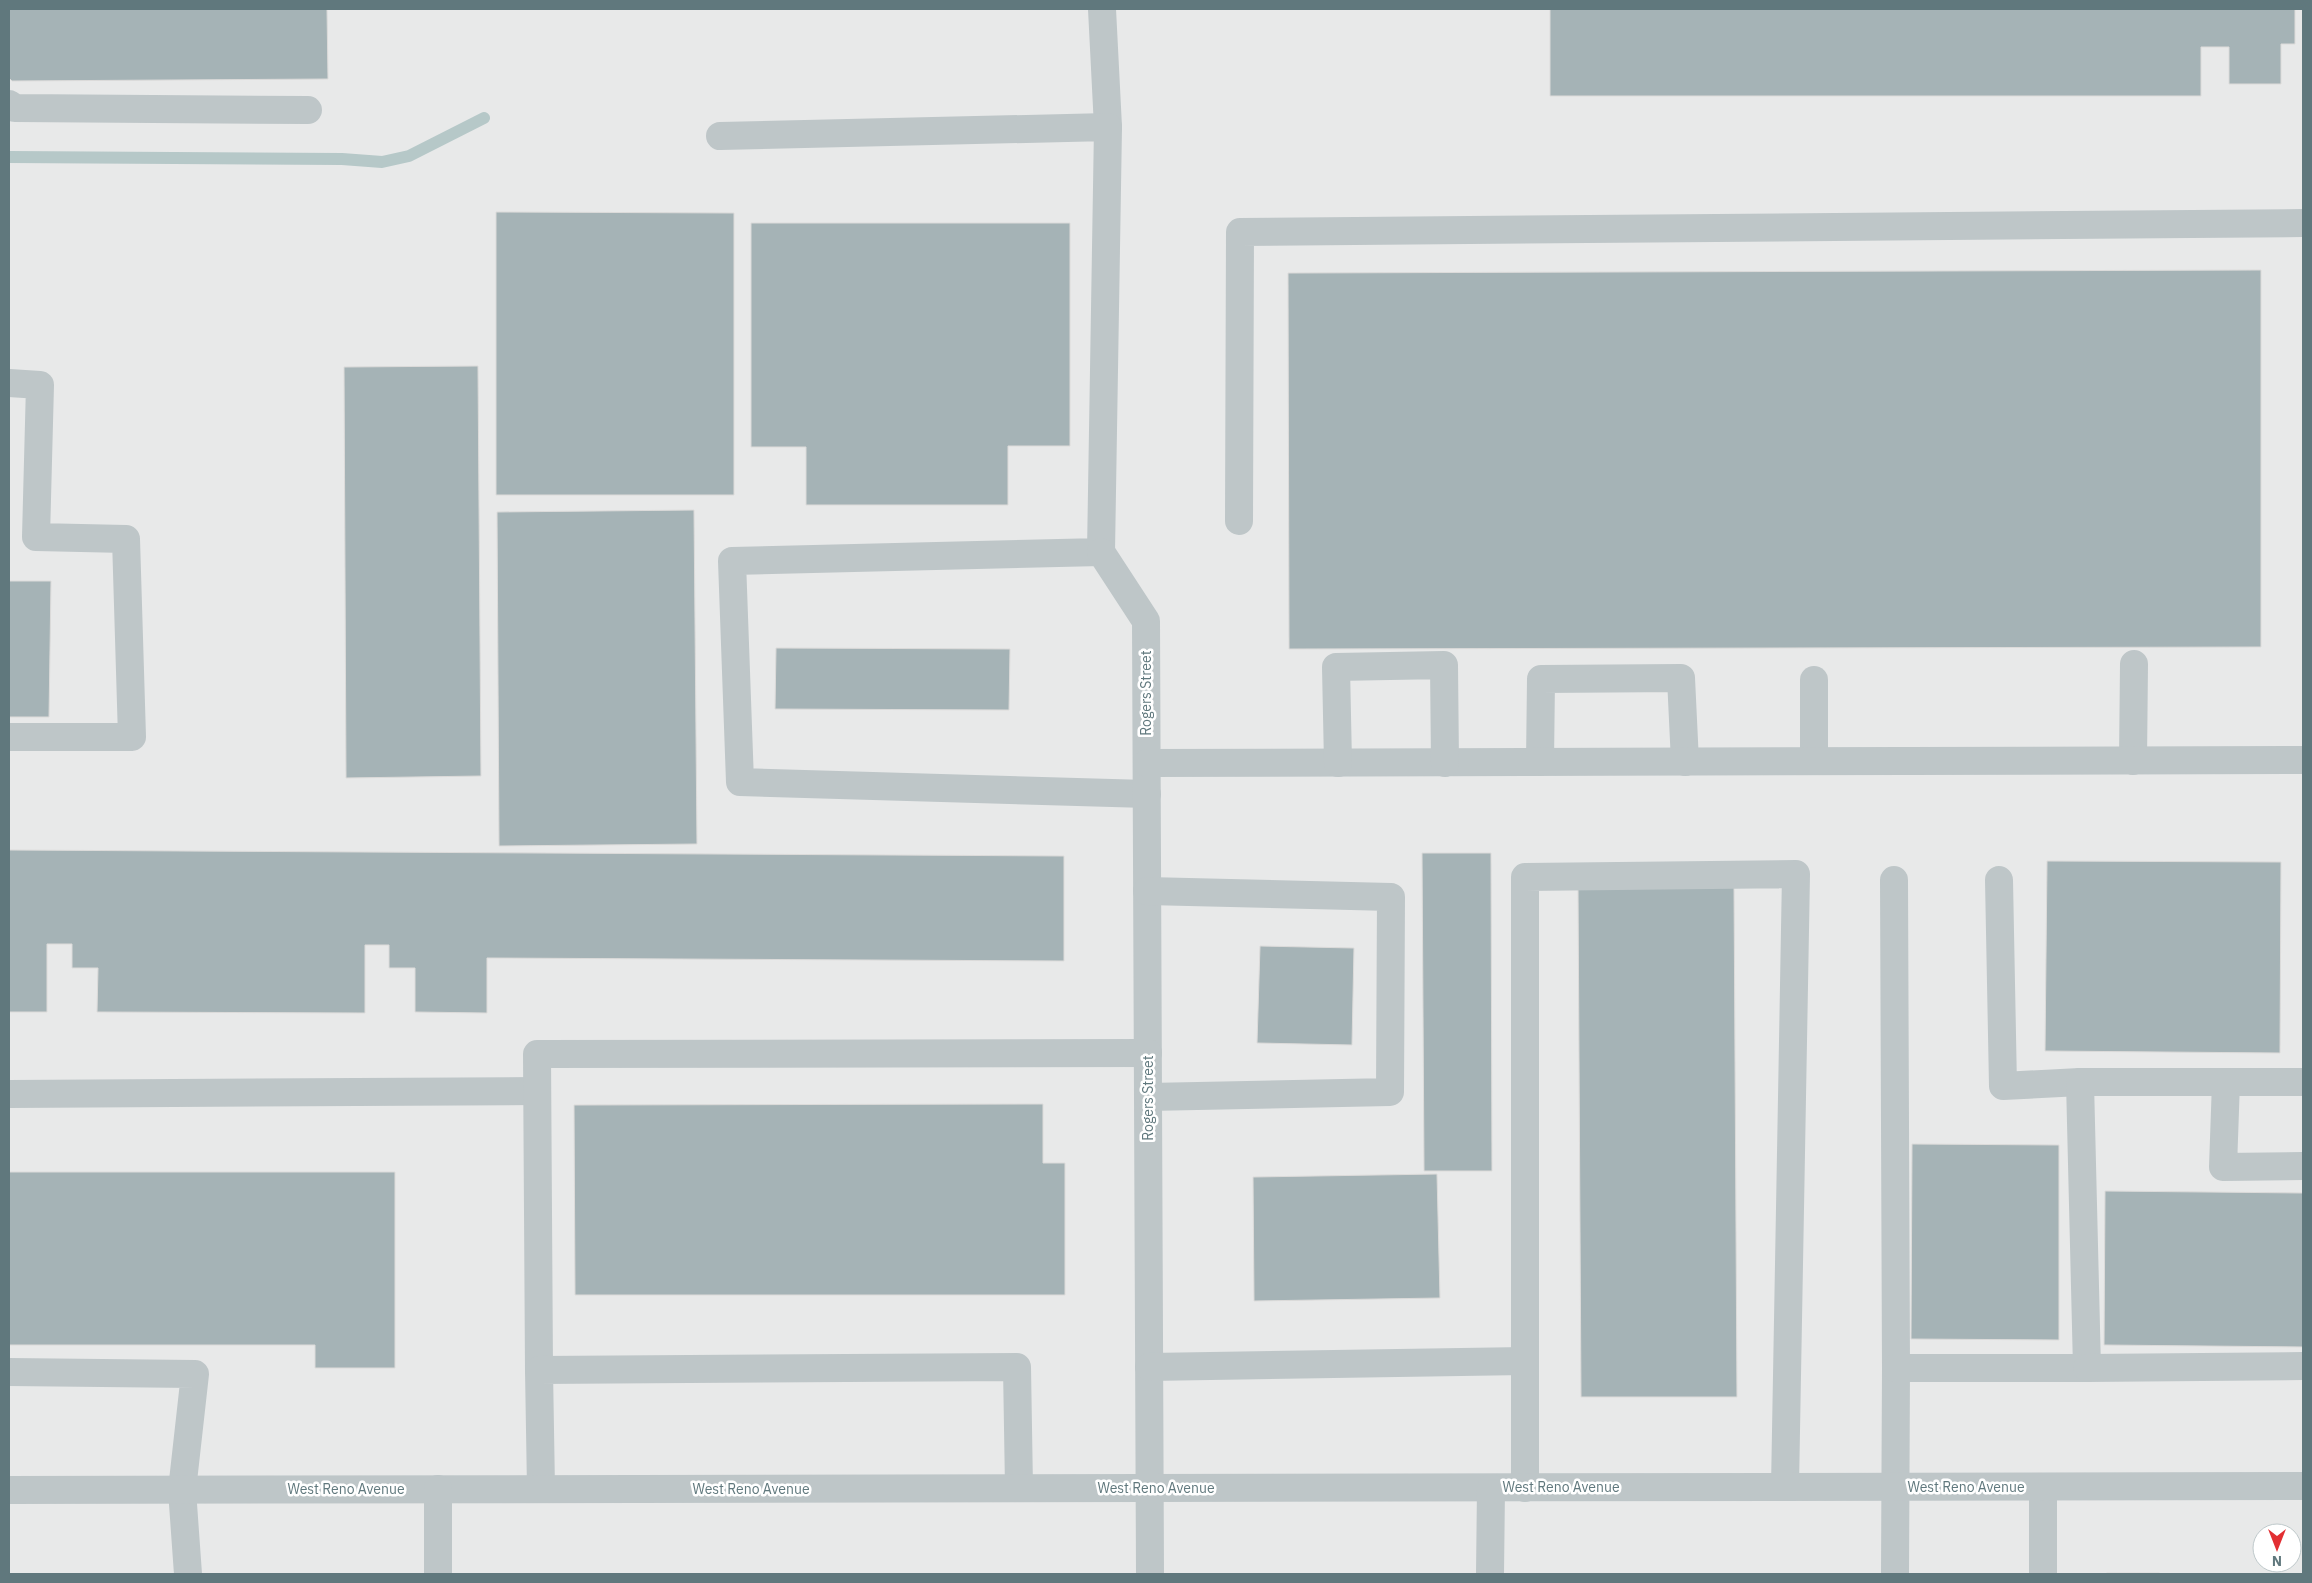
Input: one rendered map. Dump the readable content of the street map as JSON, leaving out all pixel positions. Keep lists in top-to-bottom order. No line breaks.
{"streets":{"street":["Rogers Street","West Reno Avenue"]},"crossings":[["Rogers Street","West Reno Avenue"]],"north":"bottom"}
